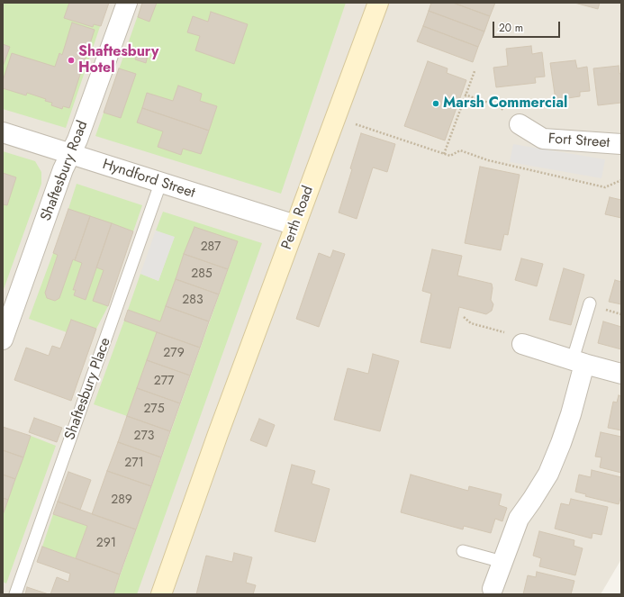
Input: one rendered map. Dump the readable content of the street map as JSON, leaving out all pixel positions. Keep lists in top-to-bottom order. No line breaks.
{"streets":{"street":["Fort Street","Shaftesbury Road","Hyndford Street","Perth Road"],"lane":["Shaftesbury Place"]},"crossings":[["Shaftesbury Road","Hyndford Street"],["Hyndford Street","Perth Road"],["Hyndford Street","Shaftesbury Place"]],"places":["Shaftesbury Hotel","Marsh Commercial"],"house_numbers":["287","285","283","279","277","275","273","271","289","291"],"scale_bar":"20 m"}
